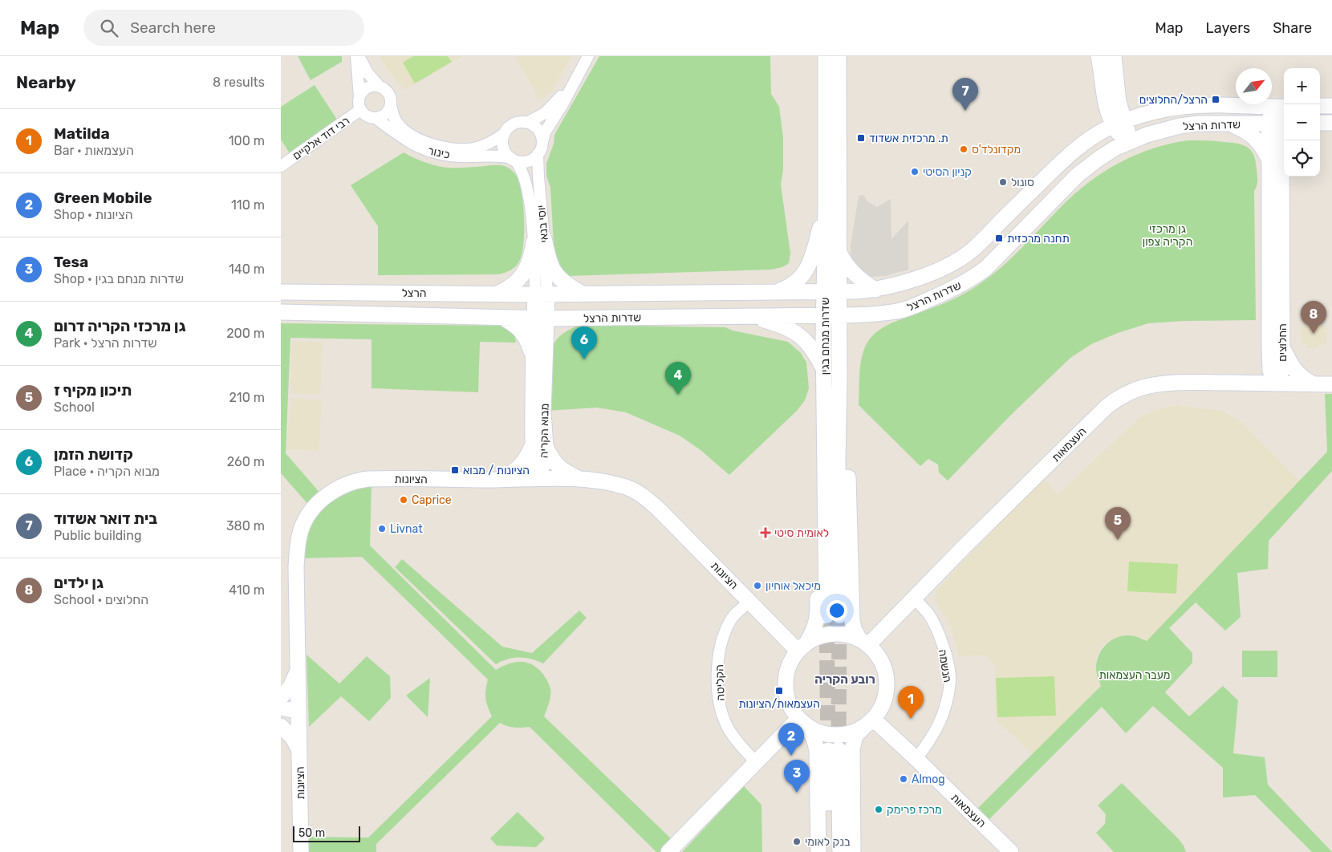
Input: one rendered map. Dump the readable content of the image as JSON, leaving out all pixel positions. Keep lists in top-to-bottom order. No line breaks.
{"streets":{"main road":["שדרות הרצל","הרצל","שדרות מנחם בגין","החלוצים","מבוא הקריה","העצמאות","הציונות"],"street":["רבי דוד אלקיים","כינור","יוסי בנאי","הנשמה","הקליטה"]},"crossings":[["שדרות הרצל","יוסי בנאי"],["שדרות הרצל","הרצל"],["שדרות הרצל","שדרות מנחם בגין"],["שדרות הרצל","החלוצים"],["שדרות הרצל","מבוא הקריה"],["רבי דוד אלקיים","כינור"],["כינור","יוסי בנאי"],["יוסי בנאי","הרצל"],["יוסי בנאי","מבוא הקריה"],["הרצל","מבוא הקריה"],["החלוצים","העצמאות"],["מבוא הקריה","הציונות"],["העצמאות","הציונות"],["העצמאות","הנשמה"],["הציונות","הקליטה"]],"districts":["רובע הקריה"],"parks":["גן מרכזי הקריה צפון","מעבר העצמאות"],"places":{"transit":["הרצל/החלוצים","ת. מרכזית אשדוד","תחנה מרכזית","הציונות / מבוא","העצמאות/הציונות"],"other":["מקדונלד'ס","קניון הסיטי","סונול","Caprice","Livnat","מיכאל אוחיון","Almog","מרכז פרימק","בנק לאומי"],"health":["לאומית סיטי"]},"scale_bar":"50 m","north":"top right","page":{"header":"Map","search":"Search here","nav":["Map","Layers","Share"],"heading":["Nearby","8 results"],"map_buttons":["+","−"],"pins":["7","8","6","4","5","1","2","3"],"list":[{"mark":"1","name":"Matilda","note":"Bar · העצמאות","value":"100 m"},{"mark":"2","name":"Green Mobile","note":"Shop · הציונות","value":"110 m"},{"mark":"3","name":"Tesa","note":"Shop · שדרות מנחם בגין","value":"140 m"},{"mark":"4","name":"גן מרכזי הקריה דרום","note":"Park · שדרות הרצל","value":"200 m"},{"mark":"5","name":"תיכון מקיף ז","note":"School","value":"210 m"},{"mark":"6","name":"קדושת הזמן","note":"Place · מבוא הקריה","value":"260 m"},{"mark":"7","name":"בית דואר אשדוד","note":"Public building","value":"380 m"},{"mark":"8","name":"גן ילדים","note":"School · החלוצים","value":"410 m"}],"scale":"50 m"}}
